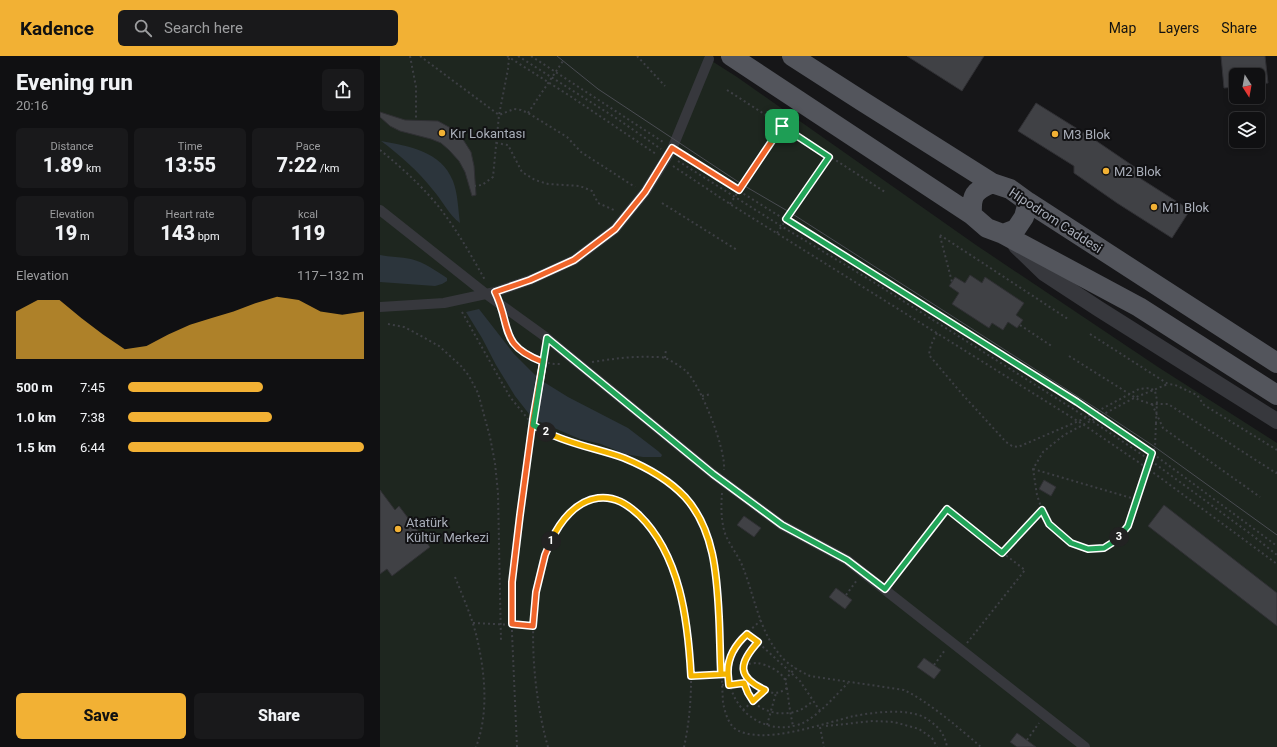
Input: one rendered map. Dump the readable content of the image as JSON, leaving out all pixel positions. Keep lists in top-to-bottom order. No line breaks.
{"streets":{"main road":["Hipodrom Caddesi"]},"places":["Kır Lokantası","M3 Blok","M2 Blok","M1 Blok","Atatürk Kültür Merkezi"],"north":"bottom","page":{"header":"Kadence","search":"Search here","nav":["Map","Layers","Share"],"heading":["Evening run","20:16"],"stats":[["Distance","1.89 km"],["Time","13:55"],["Pace","7:22 /km"],["Elevation","19 m"],["Heart rate","143 bpm"],["kcal","119"]],"chart":["Elevation","117–132 m"],"list":[{"name":"500 m","note":"7:45"},{"name":"1.0 km","note":"7:38"},{"name":"1.5 km","note":"6:44"}],"pins":["2","3","1"],"buttons":["Save","Share"]}}
